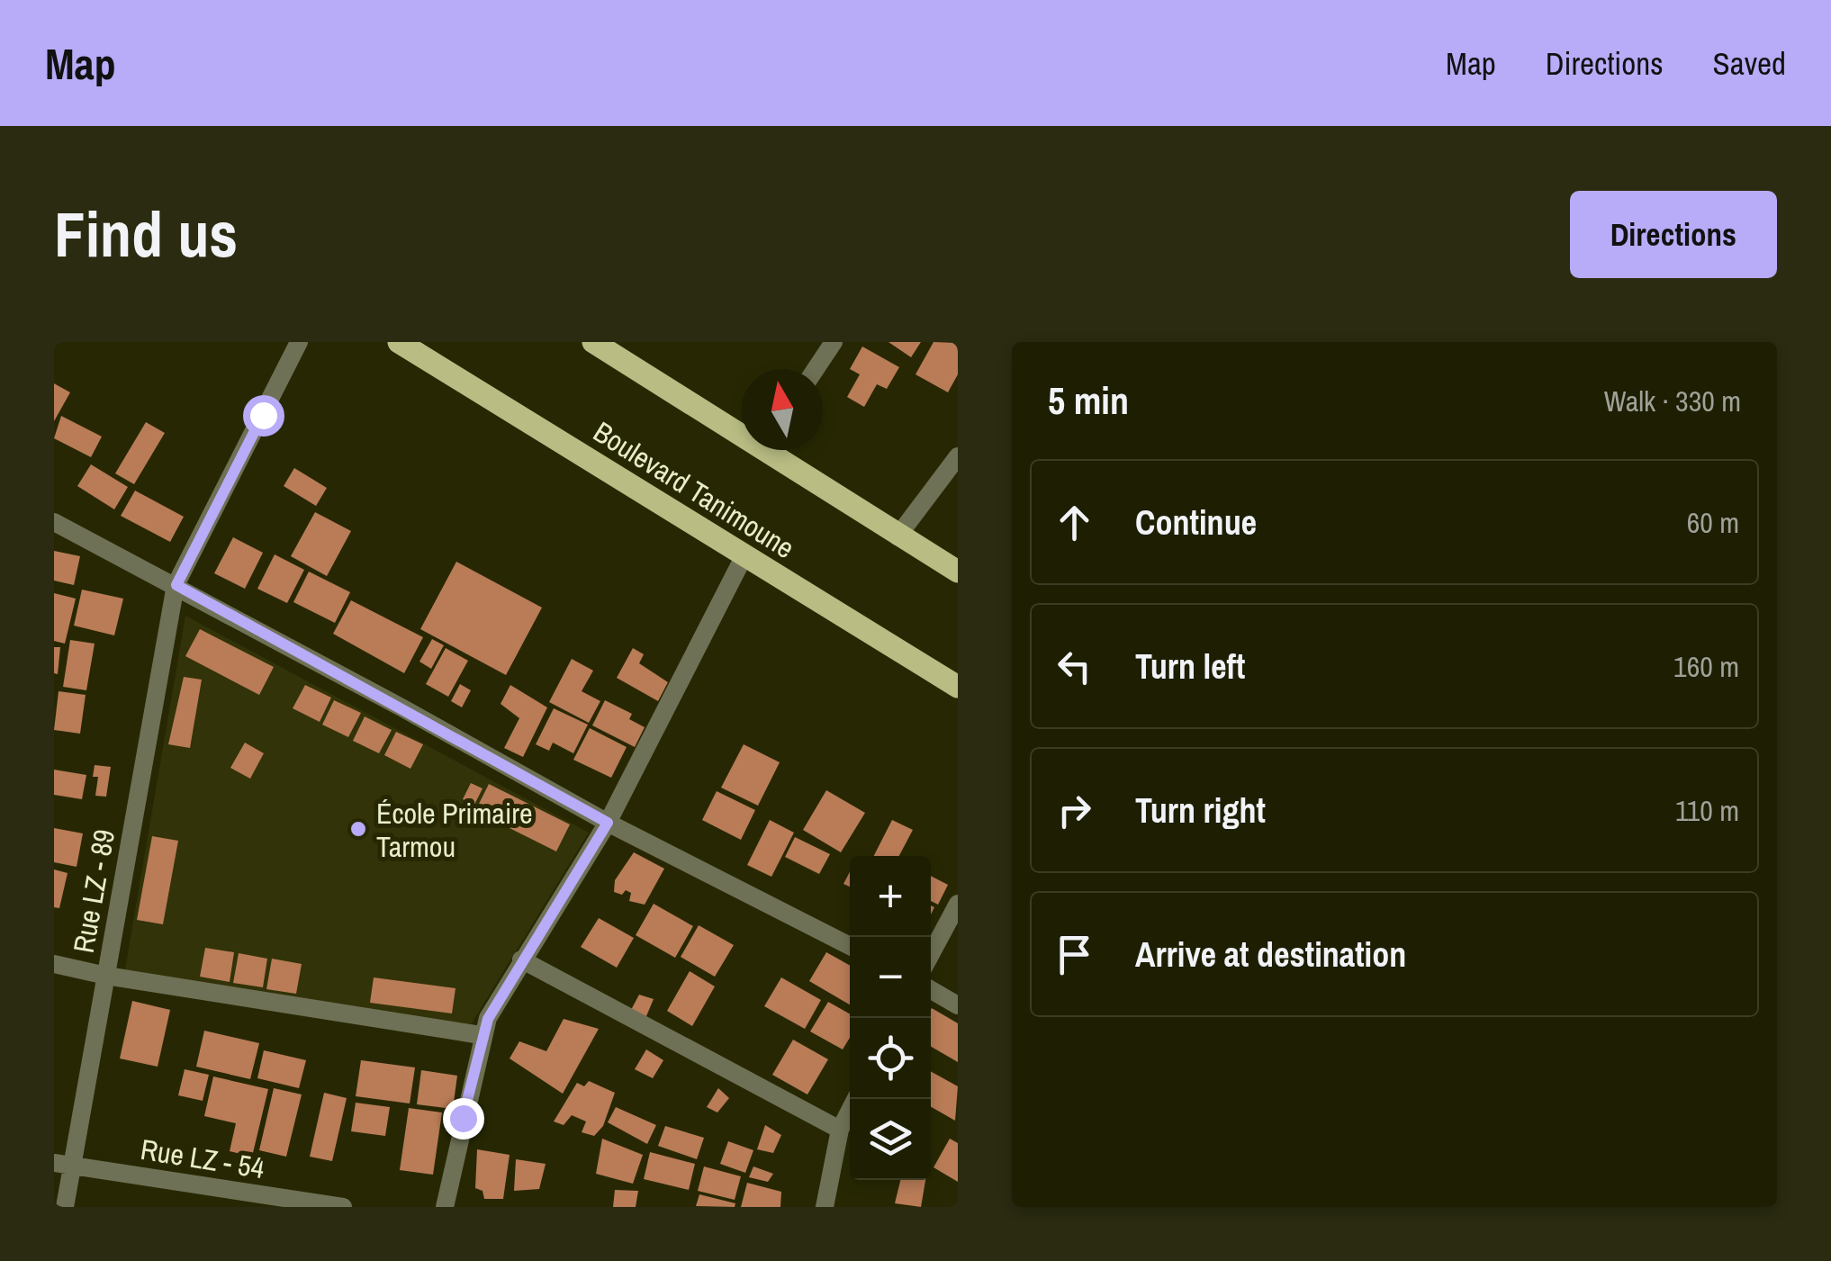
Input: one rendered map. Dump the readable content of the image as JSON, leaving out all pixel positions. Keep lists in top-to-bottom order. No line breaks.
{"streets":{"main road":["Boulevard Tanimoune"],"street":["Rue LZ - 89","Rue LZ - 54"]},"crossings":[["Rue LZ - 89","Rue LZ - 54"]],"places":["École Primaire Tarmou"],"north":"top","page":{"header":"Map","nav":["Map","Directions","Saved"],"buttons":"Directions","title":"Find us","heading":["5 min","Walk · 330 m"],"list":[["Continue","60 m"],["Turn left","160 m"],["Turn right","110 m"],"Arrive at destination"],"map_buttons":["+","−"]}}
